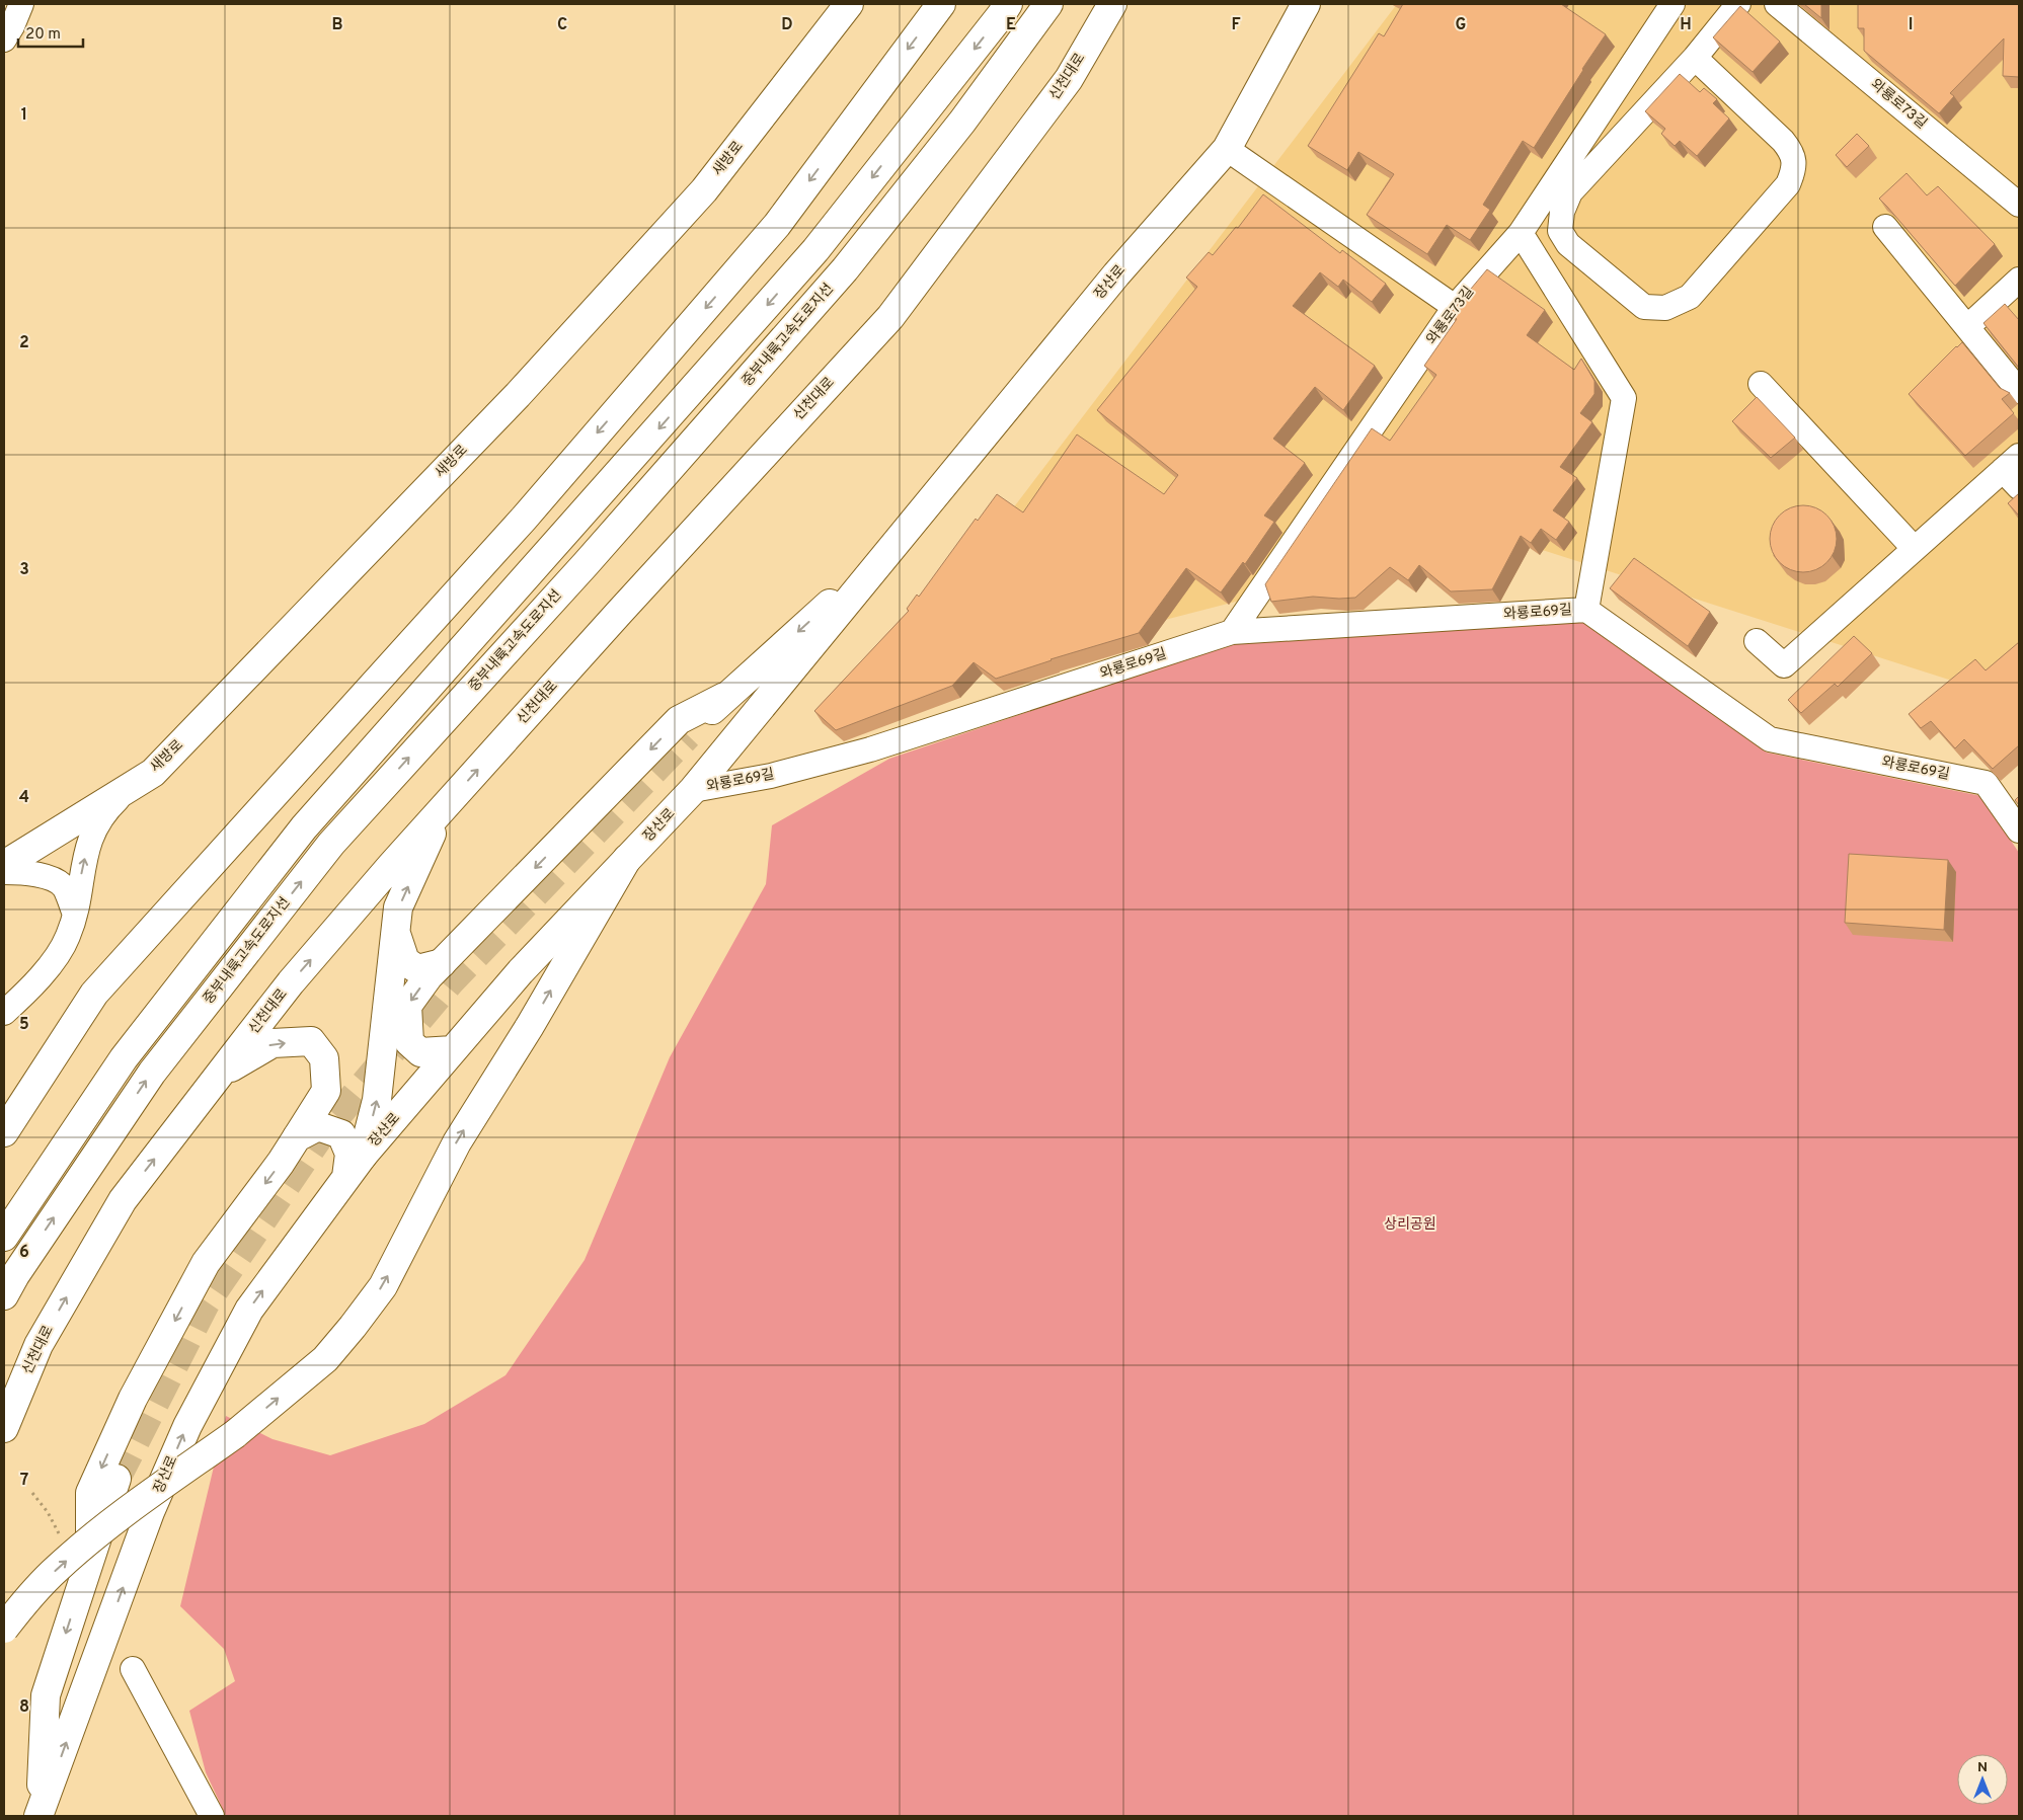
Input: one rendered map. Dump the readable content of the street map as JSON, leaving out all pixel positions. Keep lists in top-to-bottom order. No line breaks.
{"streets":{"main road":["신천대로","새방로","장산로","중부내륙고속도로지선"],"street":["와룡로73길","와룡로69길"]},"crossings":[["와룡로73길","와룡로69길"],["장산로","와룡로69길"]],"parks":["상리공원"],"scale_bar":"20 m","north":"top","grid":{"columns":["B","C","D","E","F","G","H","I"],"rows":["1","2","3","4","5","6","7","8"]}}
